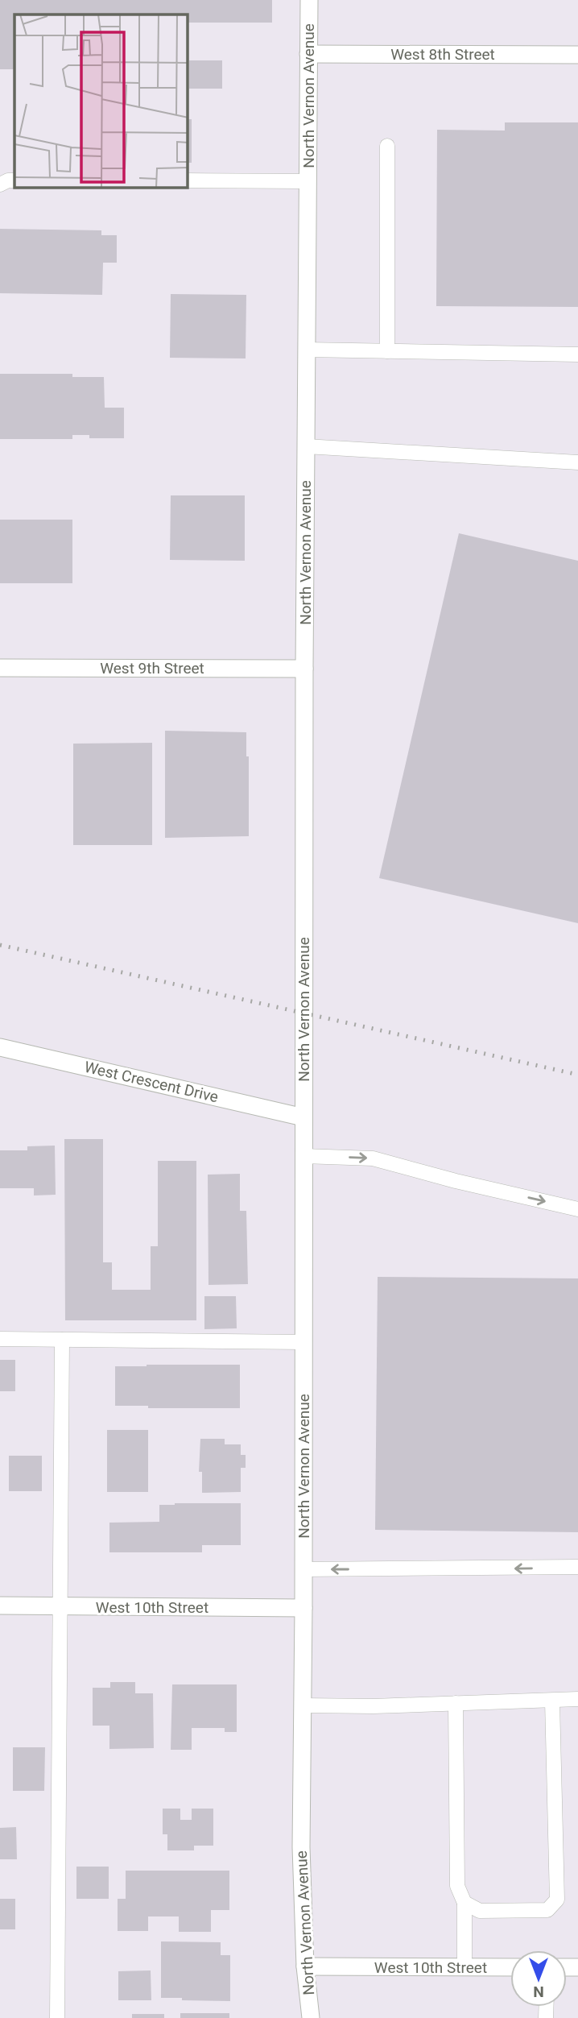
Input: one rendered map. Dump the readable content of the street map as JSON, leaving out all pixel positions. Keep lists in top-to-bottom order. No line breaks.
{"streets":{"street":["West 8th Street","North Vernon Avenue","West 9th Street","West Crescent Drive","West 10th Street"]},"crossings":[["West 8th Street","North Vernon Avenue"],["North Vernon Avenue","West 9th Street"],["North Vernon Avenue","West Crescent Drive"],["North Vernon Avenue","West 10th Street"]],"north":"bottom"}
